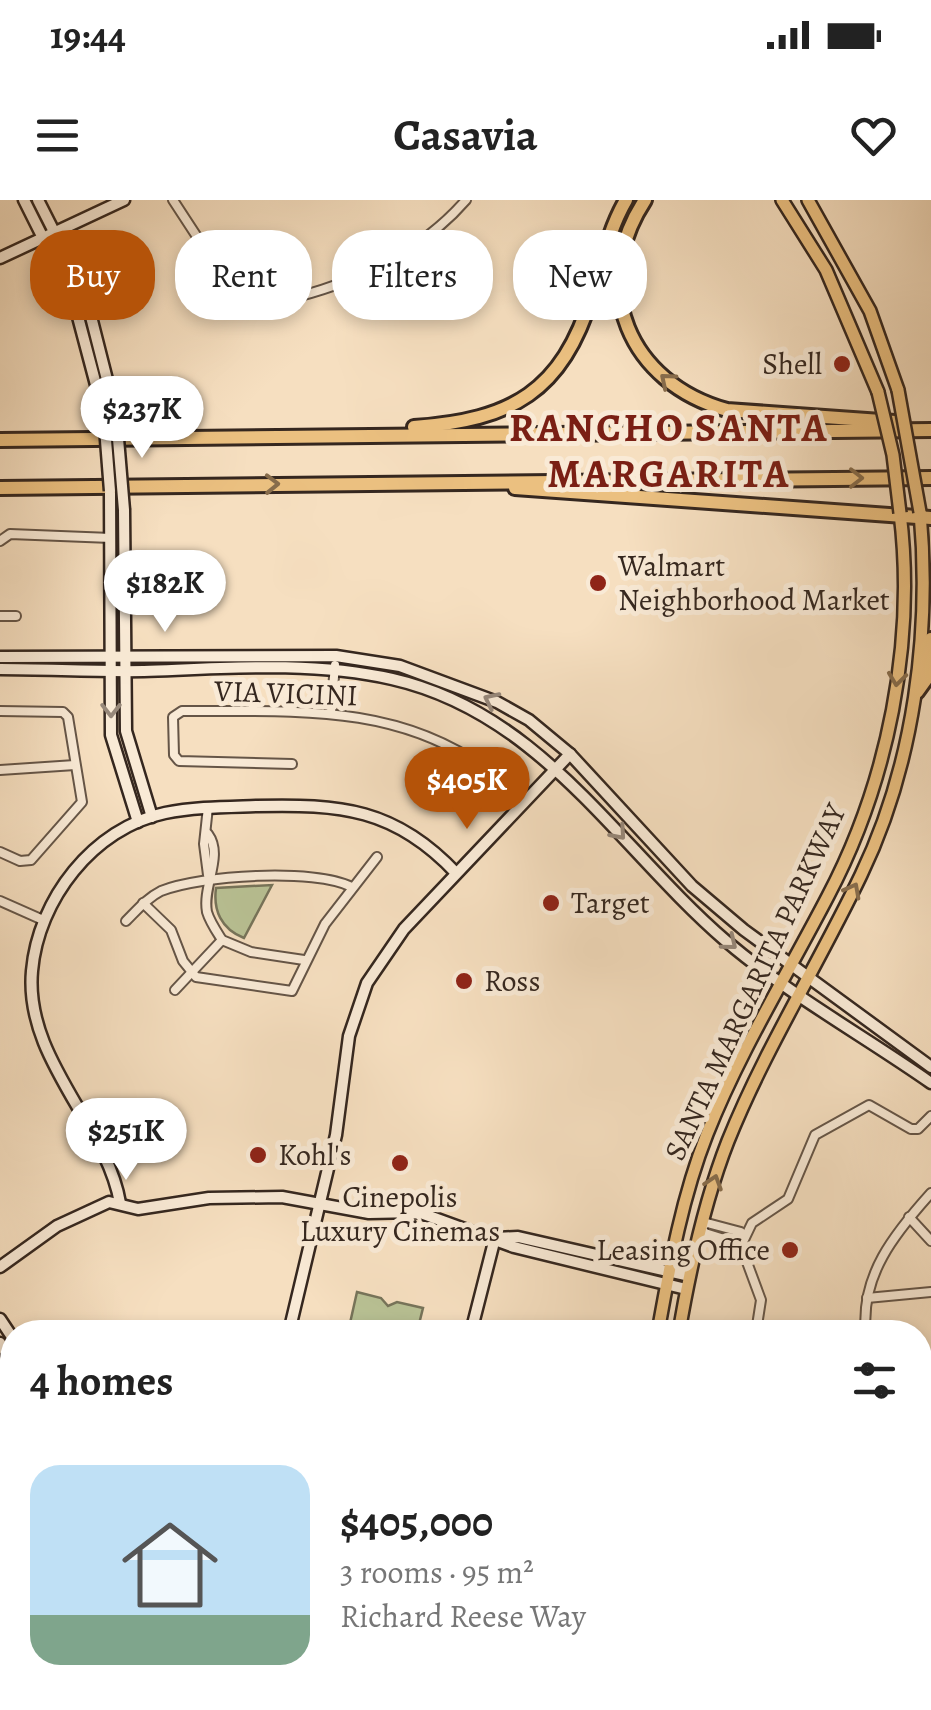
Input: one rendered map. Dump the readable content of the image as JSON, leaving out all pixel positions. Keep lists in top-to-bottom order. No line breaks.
{"streets":{"main road":["SANTA MARGARITA PARKWAY"],"street":["VIA VICINI"]},"districts":["RANCHO SANTA MARGARITA"],"places":["Shell","Walmart Neighborhood Market","Target","Ross","Kohl's","Cinepolis Luxury Cinemas","Leasing Office"],"page":{"status":"19:44","header":"Casavia","chip":["Buy","Rent","Filters","New"],"price":["$237K","$182K","$405K","$251K"],"heading":"4 homes","list":[{"name":"$405,000","note":"3 rooms · 95 m² · Richard Reese Way"}]}}
